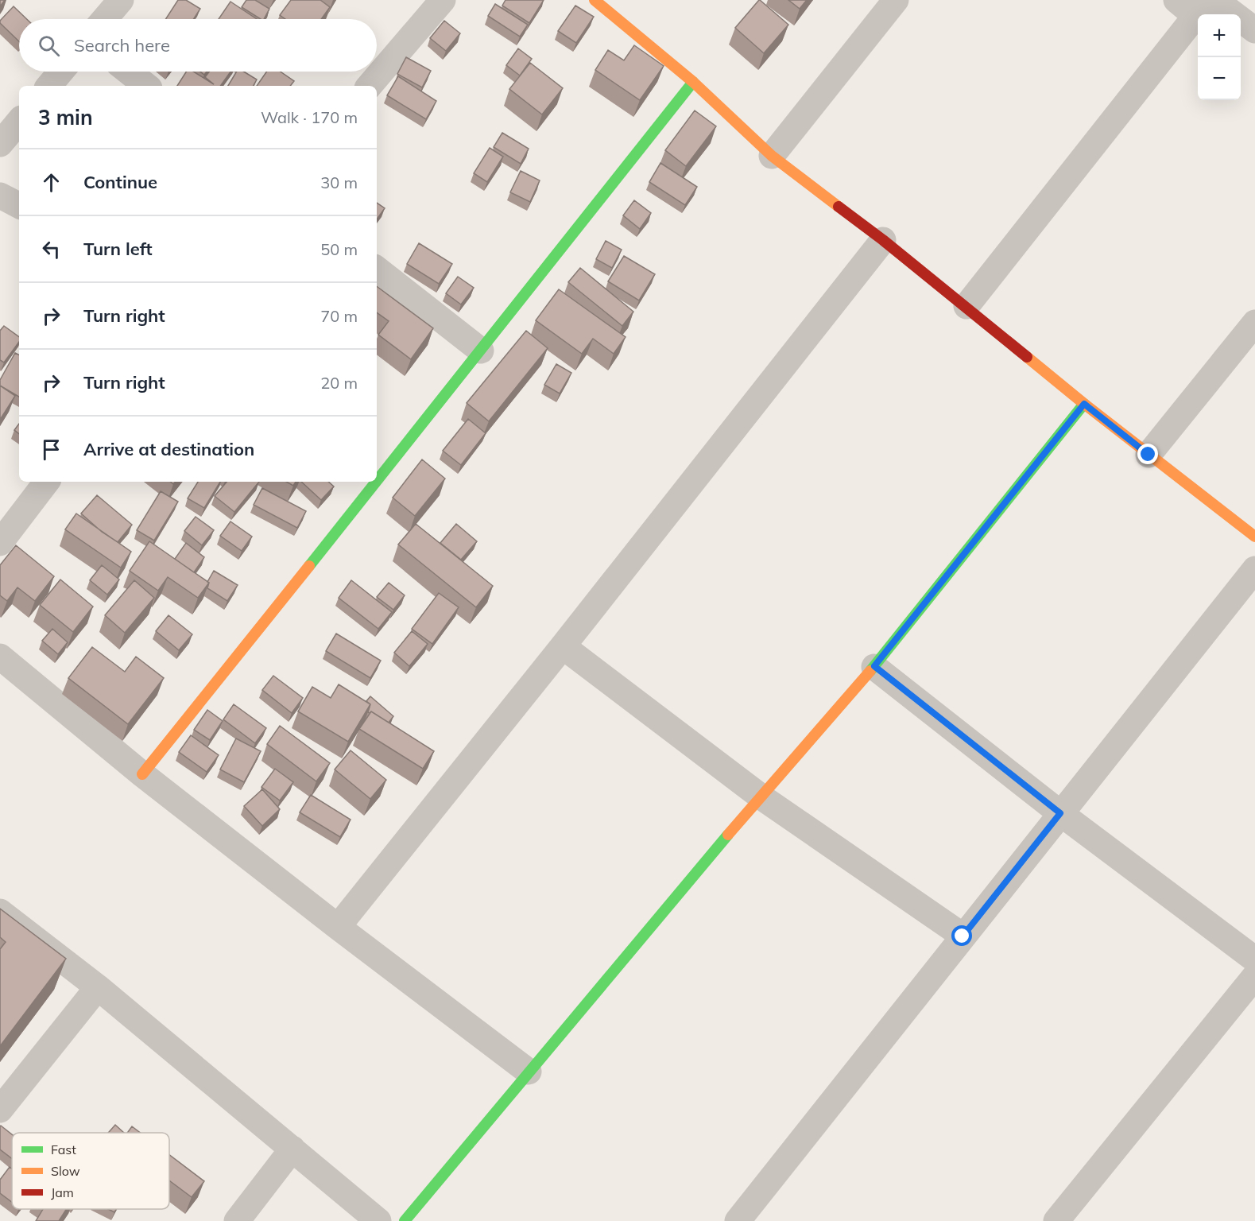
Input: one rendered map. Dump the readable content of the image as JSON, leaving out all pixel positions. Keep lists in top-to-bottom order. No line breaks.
{"legend":["Fast","Slow","Jam"],"page":{"map_buttons":["+","−"],"search":"Search here","heading":["3 min","Walk · 170 m"],"list":[["Continue","30 m"],["Turn left","50 m"],["Turn right","70 m"],["Turn right","20 m"],"Arrive at destination"]}}
